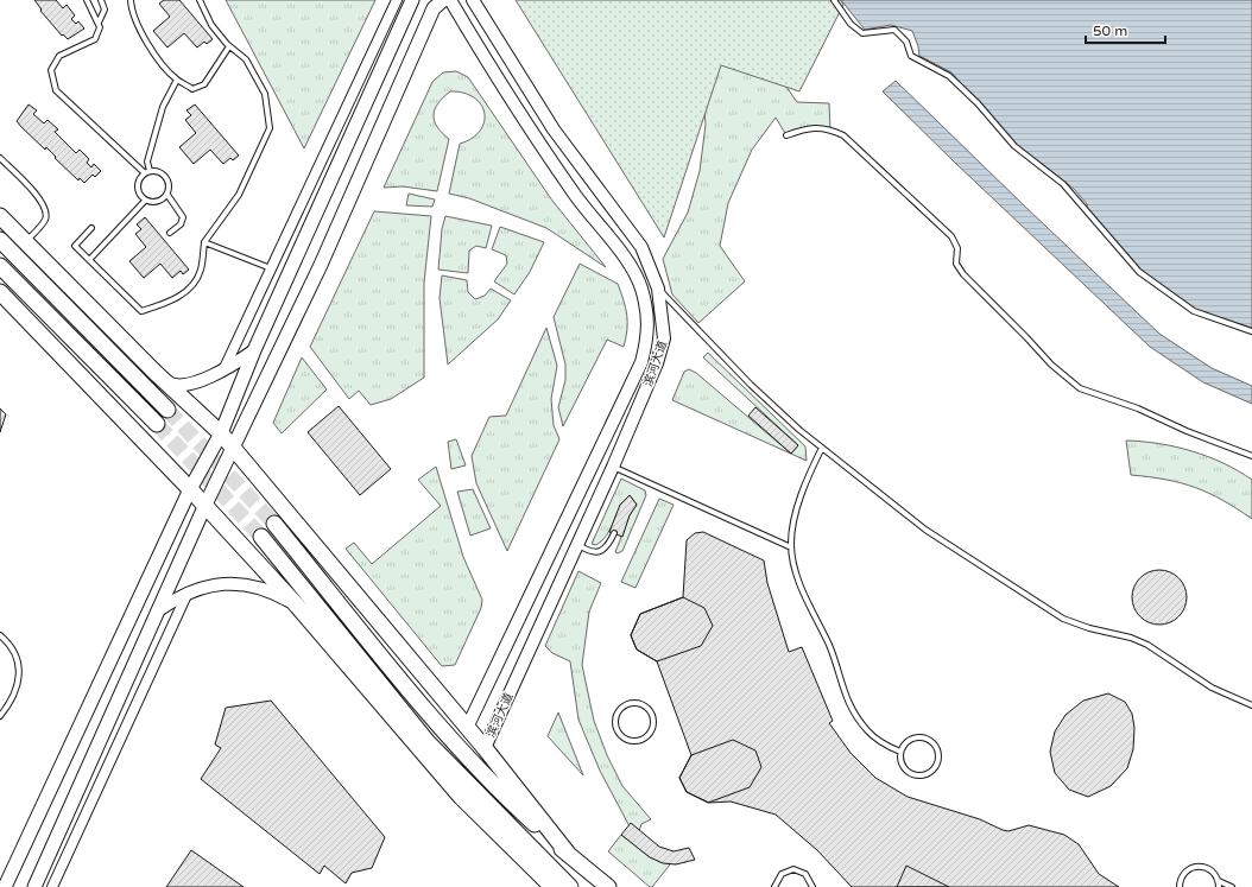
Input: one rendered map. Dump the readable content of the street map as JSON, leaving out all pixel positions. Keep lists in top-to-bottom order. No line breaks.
{"streets":{"street":["滨河大道"]},"scale_bar":"50 m"}
